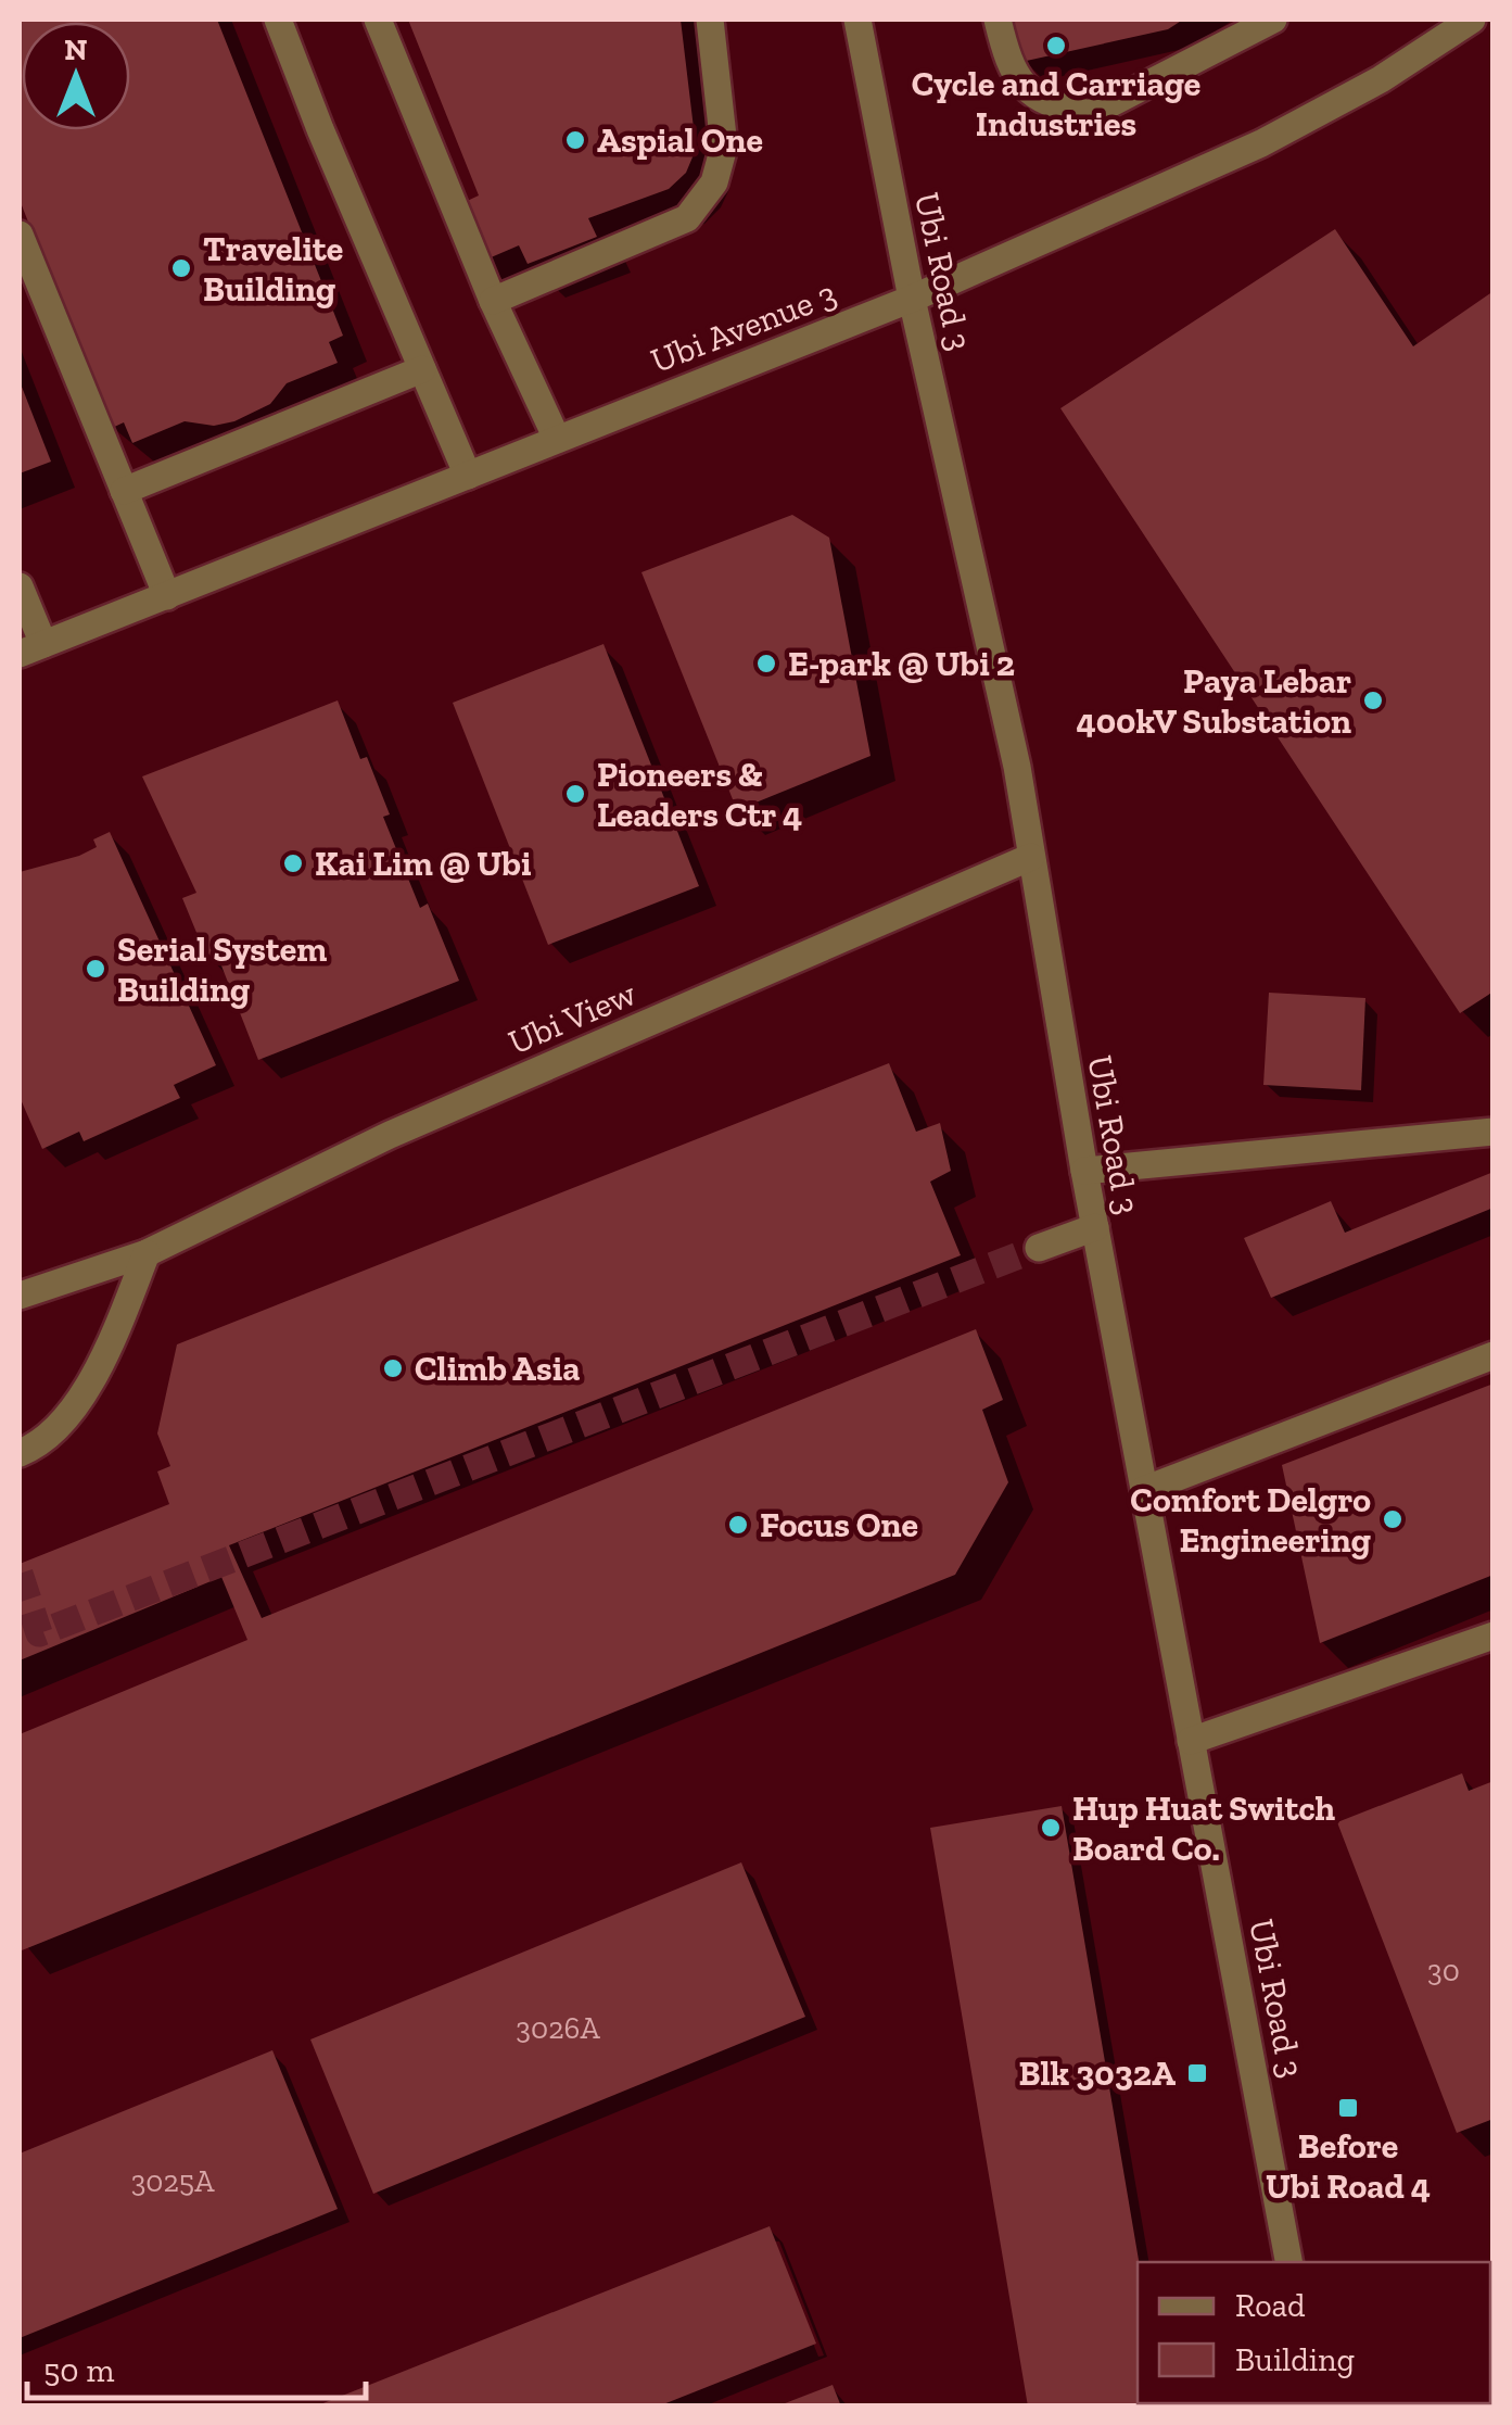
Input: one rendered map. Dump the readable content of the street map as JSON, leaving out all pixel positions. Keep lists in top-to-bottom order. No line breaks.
{"streets":{"street":["Ubi Road 3","Ubi Avenue 3","Ubi View"]},"crossings":[["Ubi Road 3","Ubi Avenue 3"],["Ubi Road 3","Ubi View"]],"places":{"other":["Cycle and Carriage Industries","Aspial One","Travelite Building","E-park @ Ubi 2","Paya Lebar 400kV Substation","Pioneers & Leaders Ctr 4","Kai Lim @ Ubi","Serial System Building","Climb Asia","Comfort Delgro Engineering","Focus One","Hup Huat Switch Board Co."],"transit":["Blk 3032A","Before Ubi Road 4"]},"house_numbers":["30","3026A","3025A"],"legend":["Road","Building"],"scale_bar":"50 m","north":"top"}
